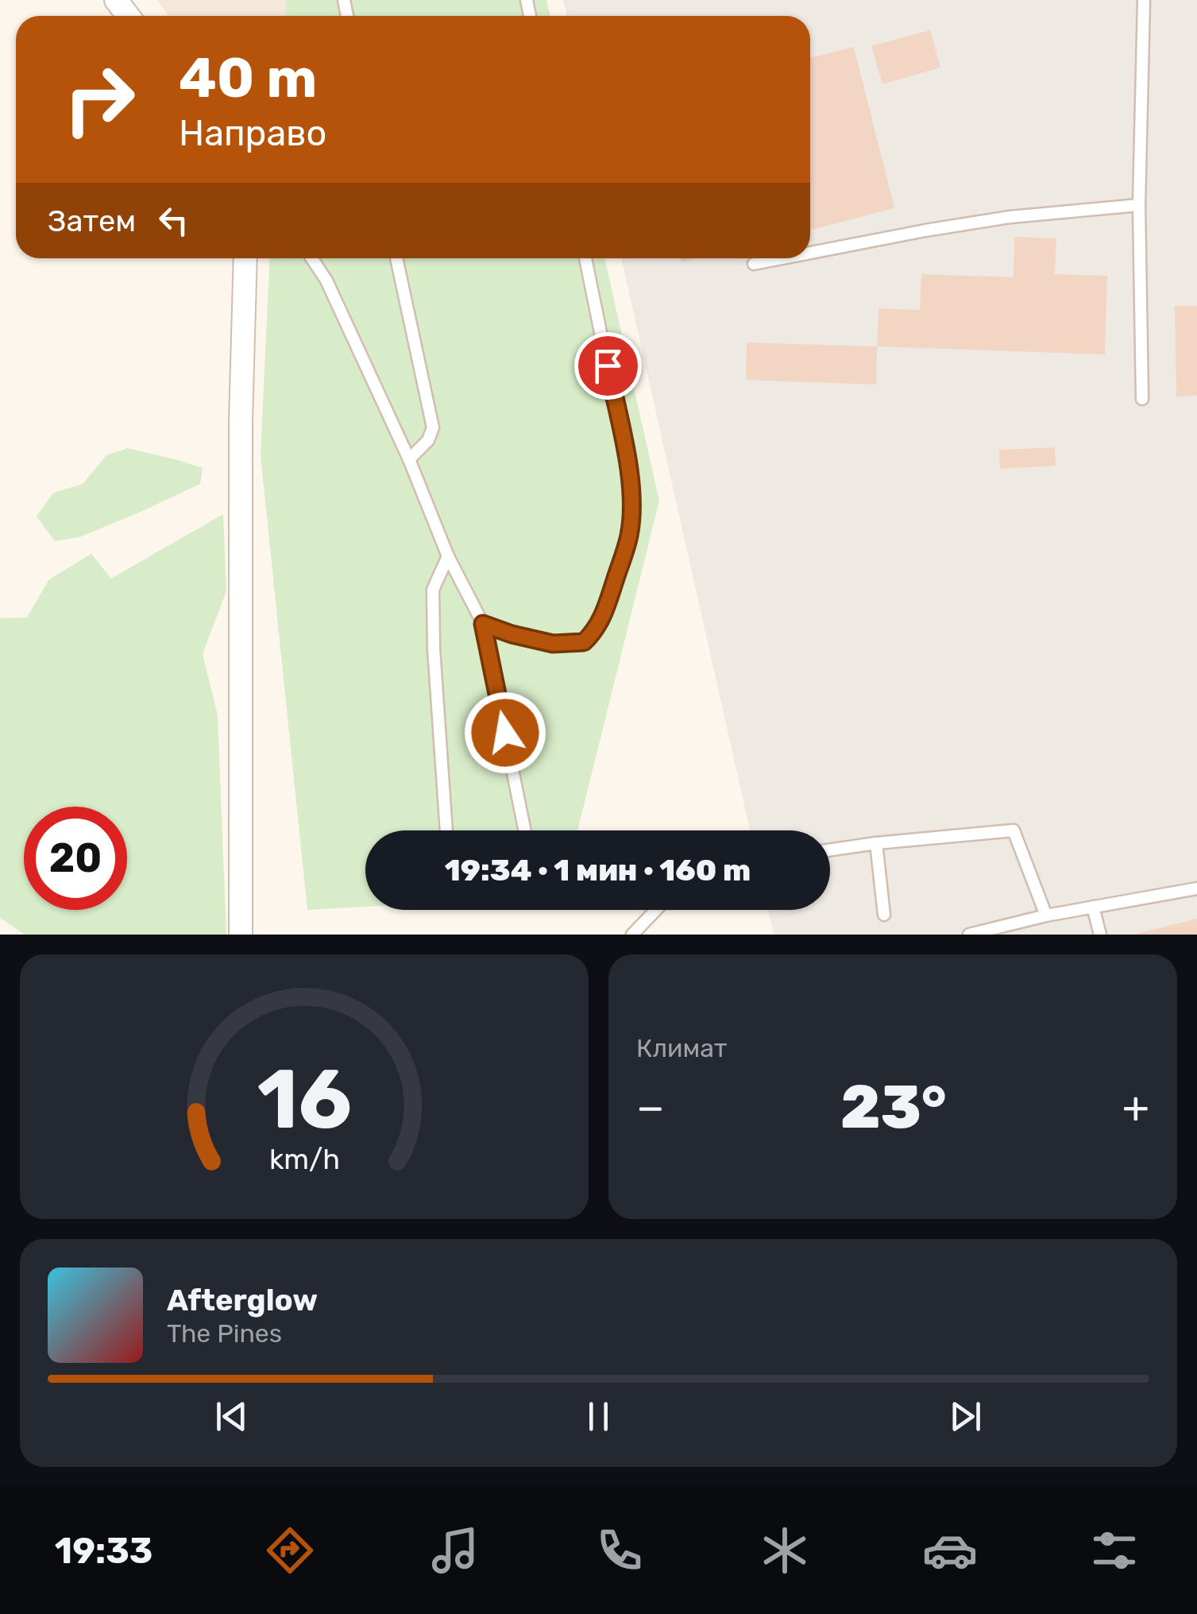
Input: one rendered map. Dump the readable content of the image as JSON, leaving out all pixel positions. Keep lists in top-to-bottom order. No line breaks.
{"page":{"turn":["40 m","Направо"],"then":"Затем","limit":"20","trip":"19:34 · 1 мин · 160 m","tile":"Климат","heat":["−","23°","+"],"song":["Afterglow","The Pines"],"tabs":"19:33","gauge":["16","km/h"]}}
